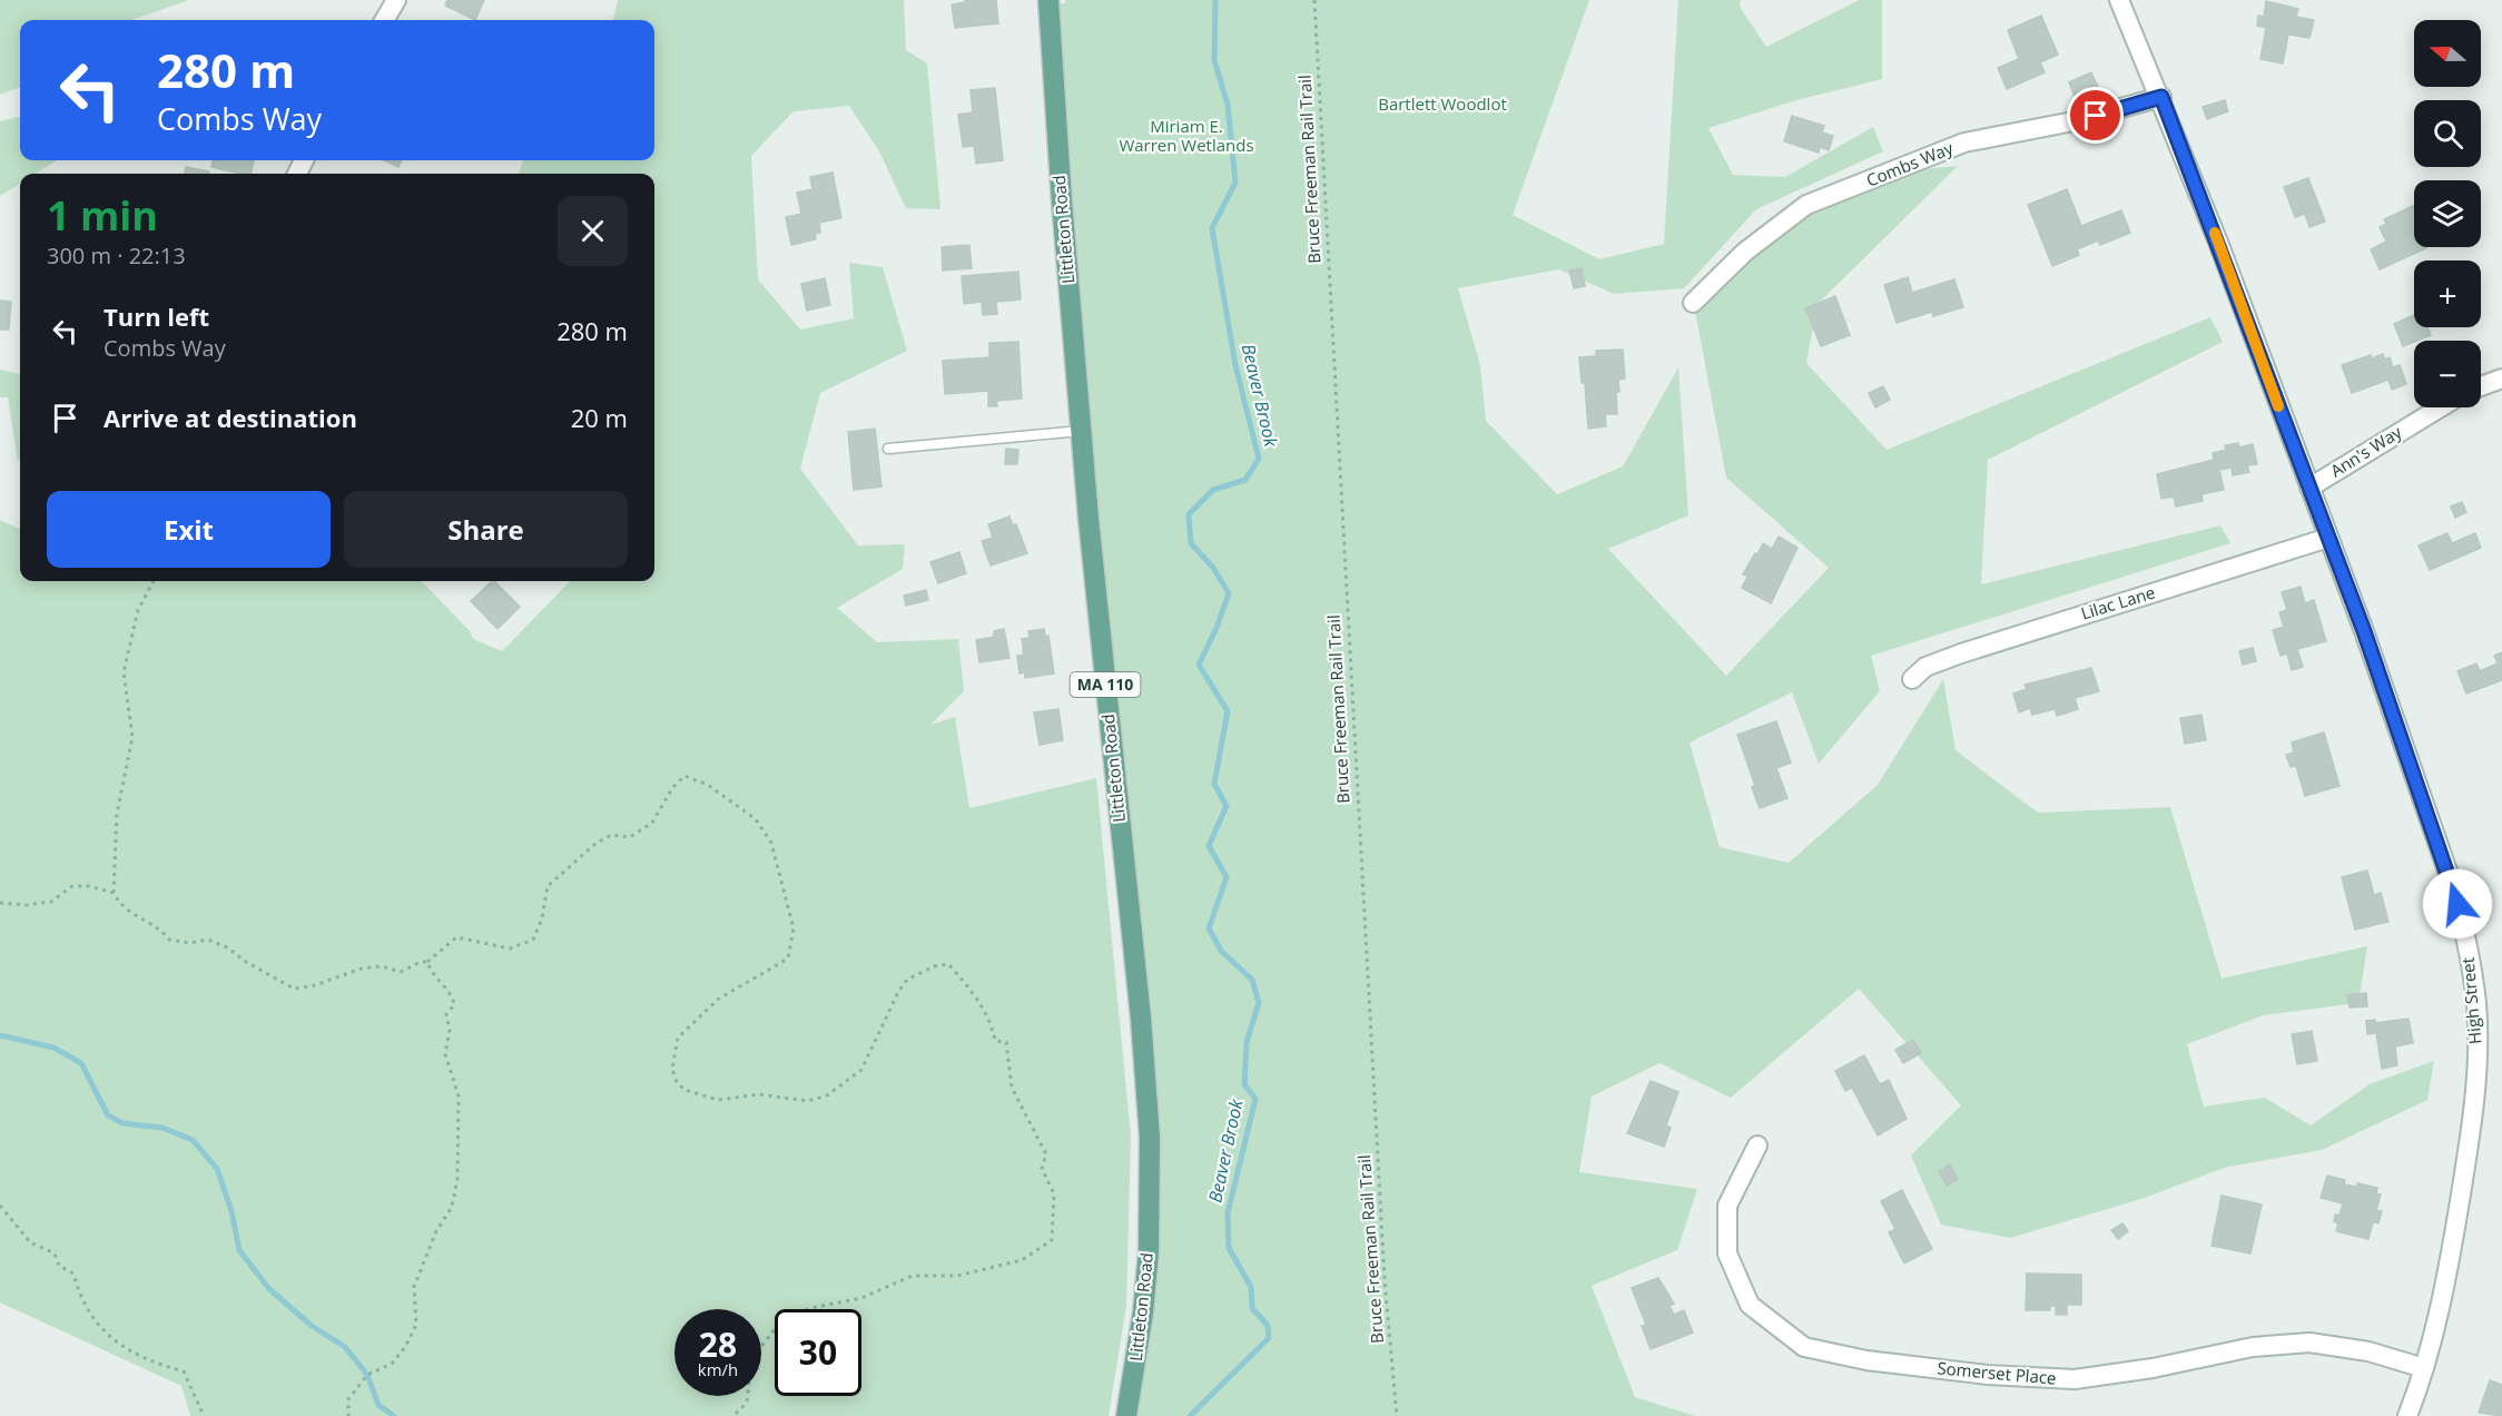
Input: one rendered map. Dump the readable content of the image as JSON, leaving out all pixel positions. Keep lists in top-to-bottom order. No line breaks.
{"streets":{"main road":["Littleton Road","MA 110"],"street":["Combs Way","Ann's Way","Lilac Lane","High Street","Somerset Place"],"path":["Bruce Freeman Rail Trail"]},"crossings":[["Combs Way","High Street"],["Ann's Way","High Street"],["Lilac Lane","High Street"],["High Street","Somerset Place"]],"water":["Beaver Brook"],"parks":["Bartlett Woodlot","Miriam E. Warren Wetlands"],"north":"left","page":{"map_buttons":["+","−"],"turn":["280 m","Combs Way"],"heading":["1 min","300 m · 22:13"],"list":[{"name":"Turn left","note":"Combs Way","value":"280 m"},{"name":"Arrive at destination","value":"20 m"}],"buttons":["Exit","Share"],"speed":"28 km/h","limit":"30"}}
